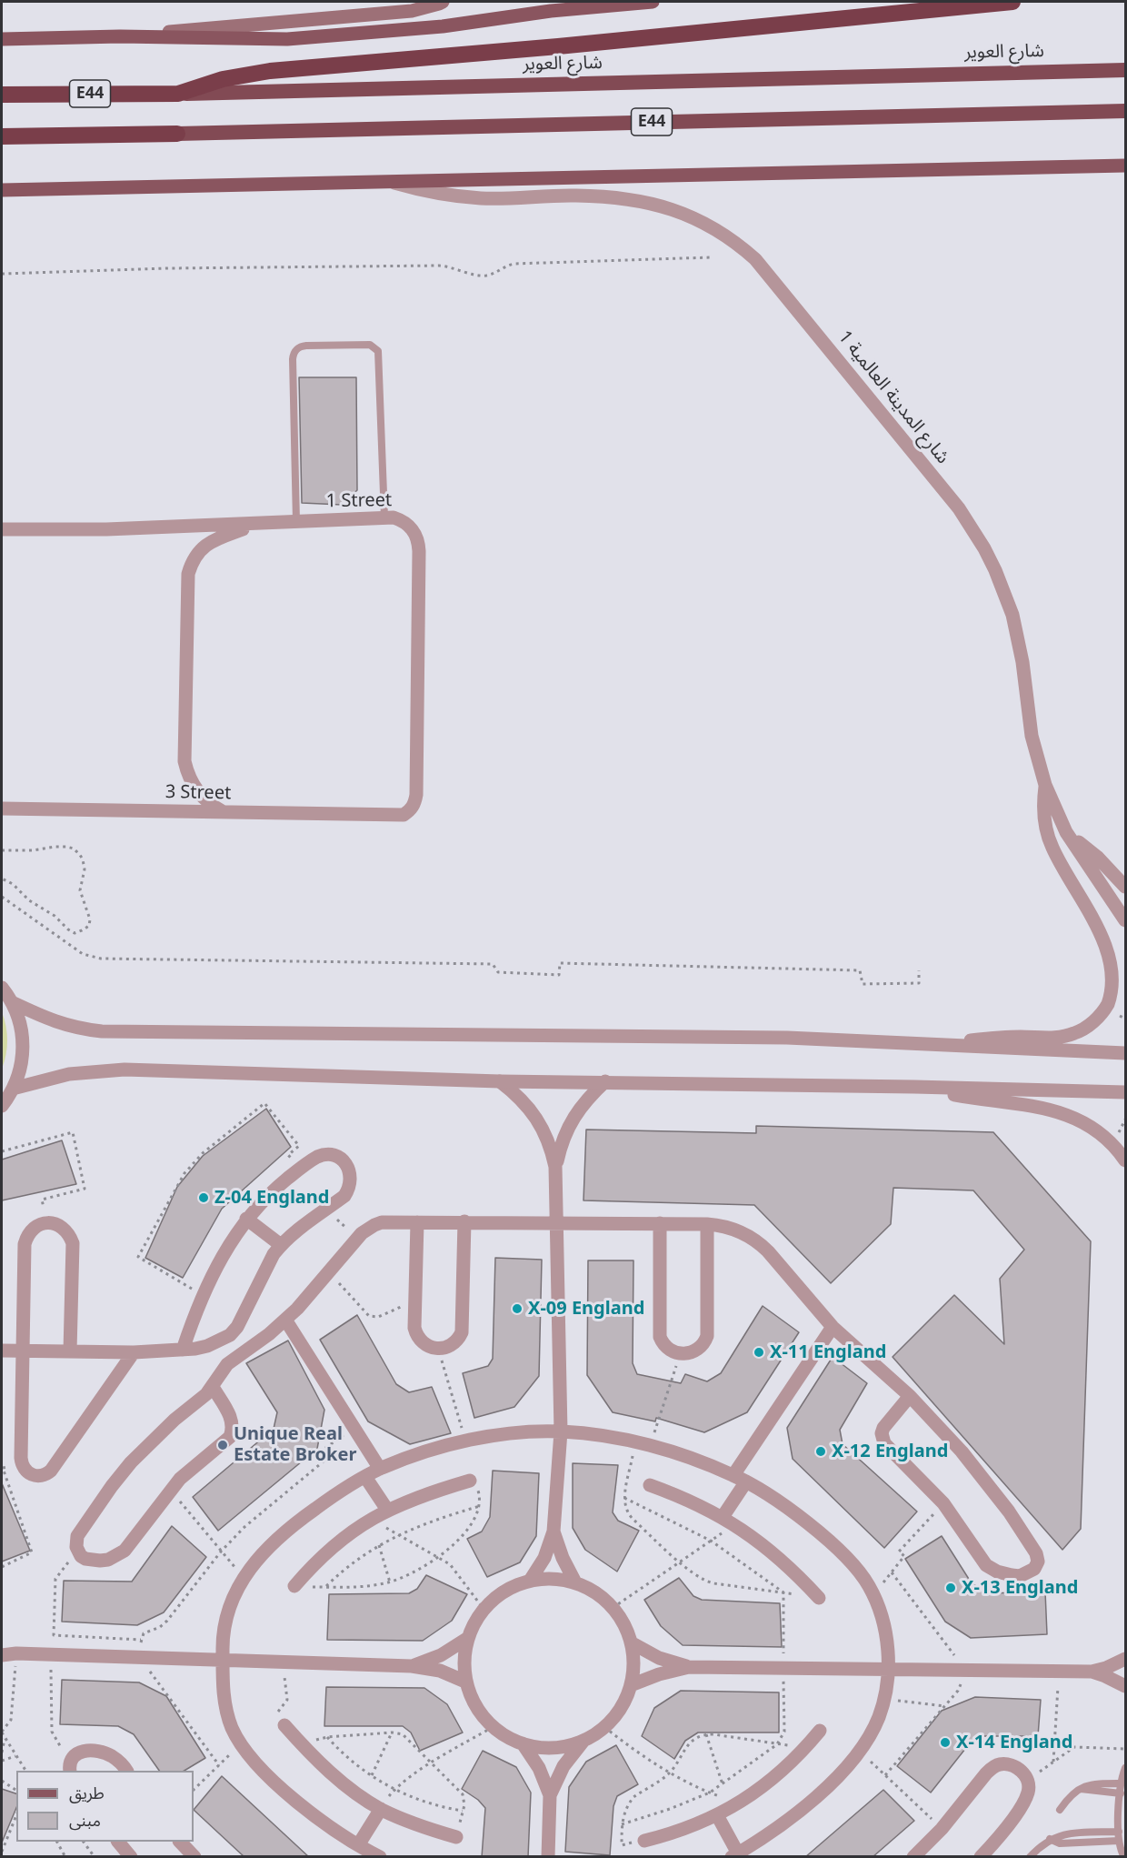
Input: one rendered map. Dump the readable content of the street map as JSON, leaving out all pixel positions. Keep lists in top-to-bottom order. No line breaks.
{"streets":{"highway":["شارع العوير","E44"],"street":["شارع المدينة العالمية 1","1 Street","3 Street"]},"crossings":[["1 Street","3 Street"]],"places":["Z-04 England","X-09 England","X-11 England","Unique Real Estate Broker","X-12 England","X-13 England","X-14 England"],"legend":["طريق","مبنى"]}
